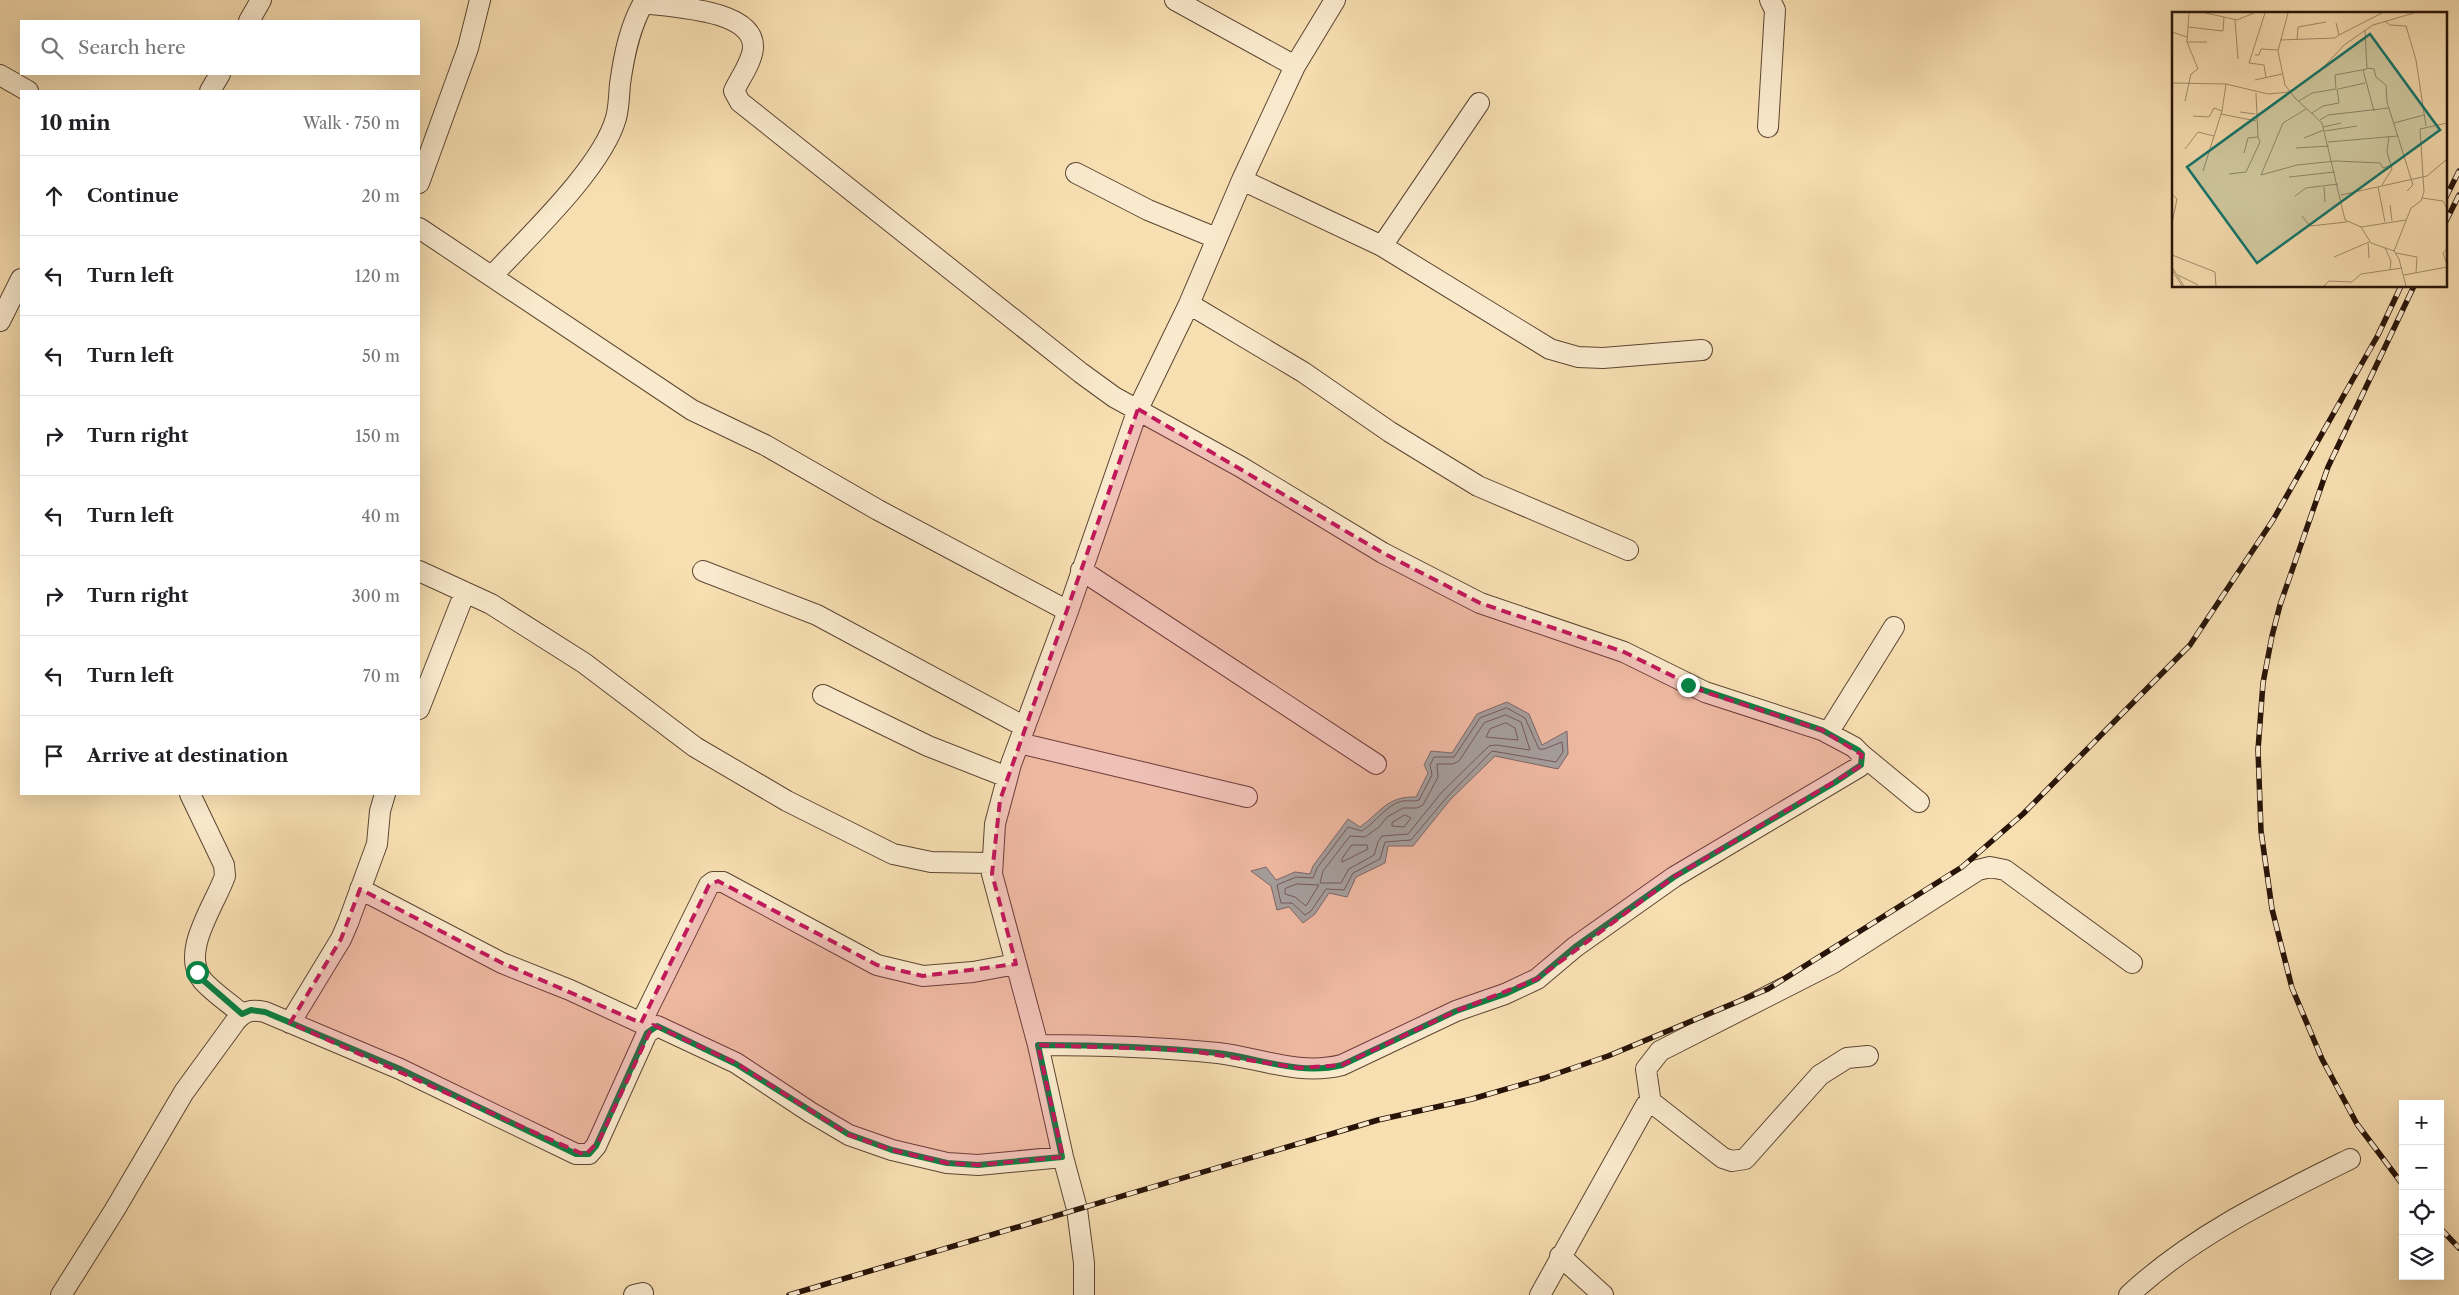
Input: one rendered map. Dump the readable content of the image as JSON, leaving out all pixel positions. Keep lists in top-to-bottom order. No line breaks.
{"page":{"search":"Search here","heading":["10 min","Walk · 750 m"],"list":[["Continue","20 m"],["Turn left","120 m"],["Turn left","50 m"],["Turn right","150 m"],["Turn left","40 m"],["Turn right","300 m"],["Turn left","70 m"],"Arrive at destination"],"map_buttons":["+","−"]}}
